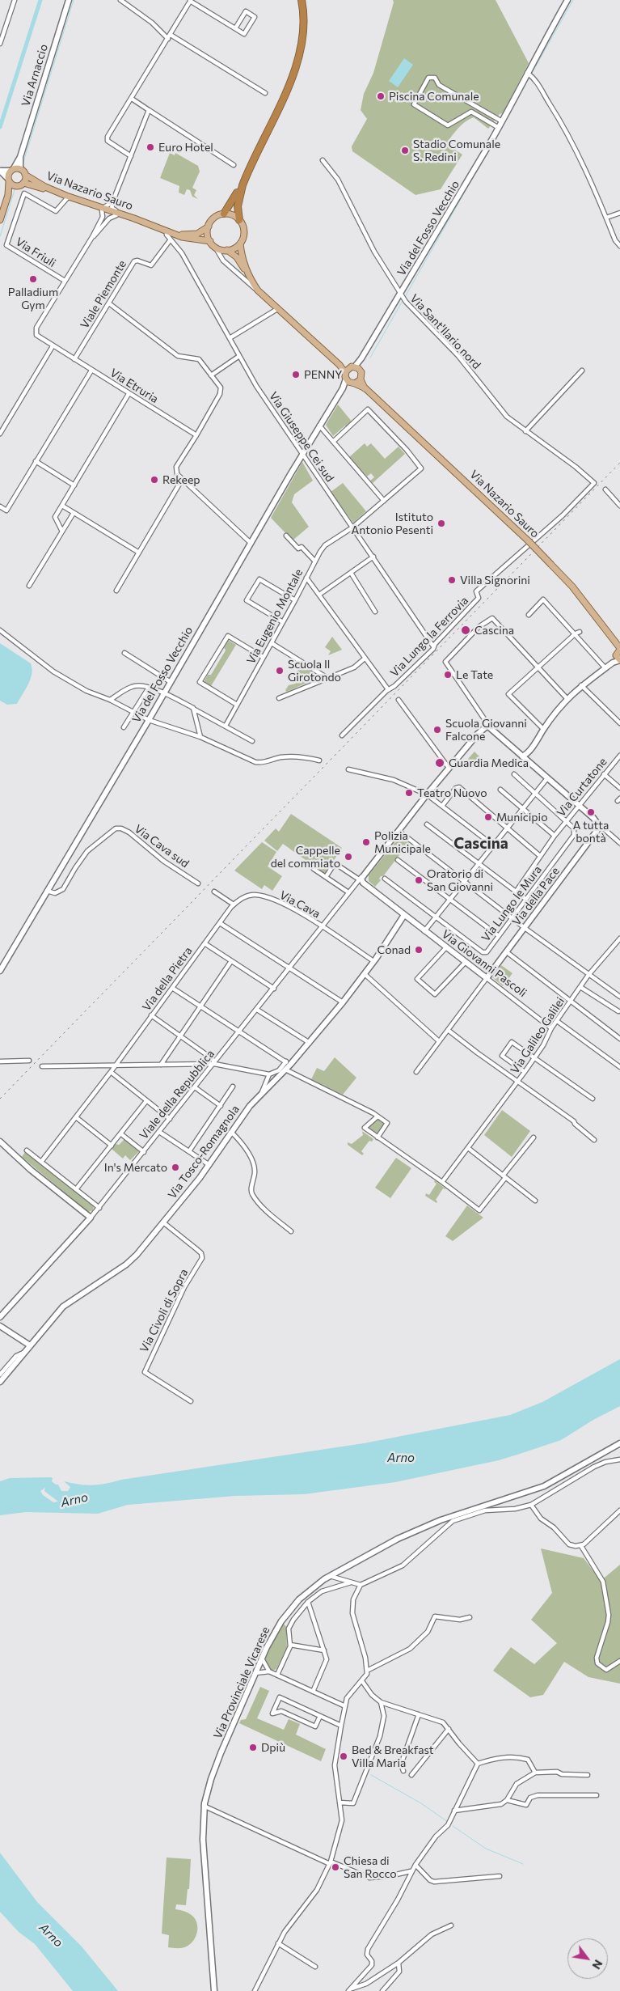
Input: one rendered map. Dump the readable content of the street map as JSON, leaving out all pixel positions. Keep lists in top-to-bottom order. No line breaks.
{"streets":{"main road":["Via Arnaccio","Via Nazario Sauro","Via del Fosso Vecchio","Via della Pace","Via Giovanni Pascoli","Viale della Repubblica","Via Tosco-Romagnola","Via Provinciale Vicarese"],"street":["Via Friuli","Viale Piemonte","Via Sant'Ilario nord","Via Etruria","Via Giuseppe Cei sud","Via Eugenio Montale","Via Lungo la Ferrovia","Via Curtatone","Via Cava sud","Via Lungo le Mura","Via Cava","Via della Pietra","Via Galileo Galilei","Via Civoli di Sopra"]},"crossings":[["Via Nazario Sauro","Via del Fosso Vecchio"],["Via Nazario Sauro","Via Friuli"],["Via Nazario Sauro","Via Etruria"],["Via Nazario Sauro","Via Giuseppe Cei sud"],["Via del Fosso Vecchio","Via Sant'Ilario nord"],["Via del Fosso Vecchio","Via Giuseppe Cei sud"],["Via del Fosso Vecchio","Via Cava sud"],["Via Friuli","Via Etruria"],["Viale Piemonte","Via Etruria"],["Viale Piemonte","Via Giuseppe Cei sud"],["Via Sant'Ilario nord","Via Lungo la Ferrovia"],["Via Giuseppe Cei sud","Via Eugenio Montale"],["Via Giuseppe Cei sud","Via Lungo la Ferrovia"],["Via Curtatone","Via Lungo le Mura"],["Via della Pace","Via Giovanni Pascoli"],["Via Cava","Via della Pietra"],["Via Cava","Viale della Repubblica"],["Via Cava","Via Tosco-Romagnola"],["Via Giovanni Pascoli","Via Galileo Galilei"],["Via Giovanni Pascoli","Viale della Repubblica"],["Via Giovanni Pascoli","Via Tosco-Romagnola"],["Via Tosco-Romagnola","Via Civoli di Sopra"]],"districts":["Cascina"],"water":["Arno"],"places":["Piscina Comunale","Euro Hotel","Stadio Comunale S. Redini","Palladium Gym","PENNY","Rekeep","Istituto Antonio Pesenti","Villa Signorini","Cascina","Scuola Il Girotondo","Le Tate","Scuola Giovanni Falcone","Guardia Medica","Teatro Nuovo","A tutta bontà","Municipio","Polizia Municipale","Cappelle del commiato","Oratorio di San Giovanni","Conad","In's Mercato","Dpiù","Bed & Breakfast Villa Maria","Chiesa di San Rocco"],"north":"bottom right"}
